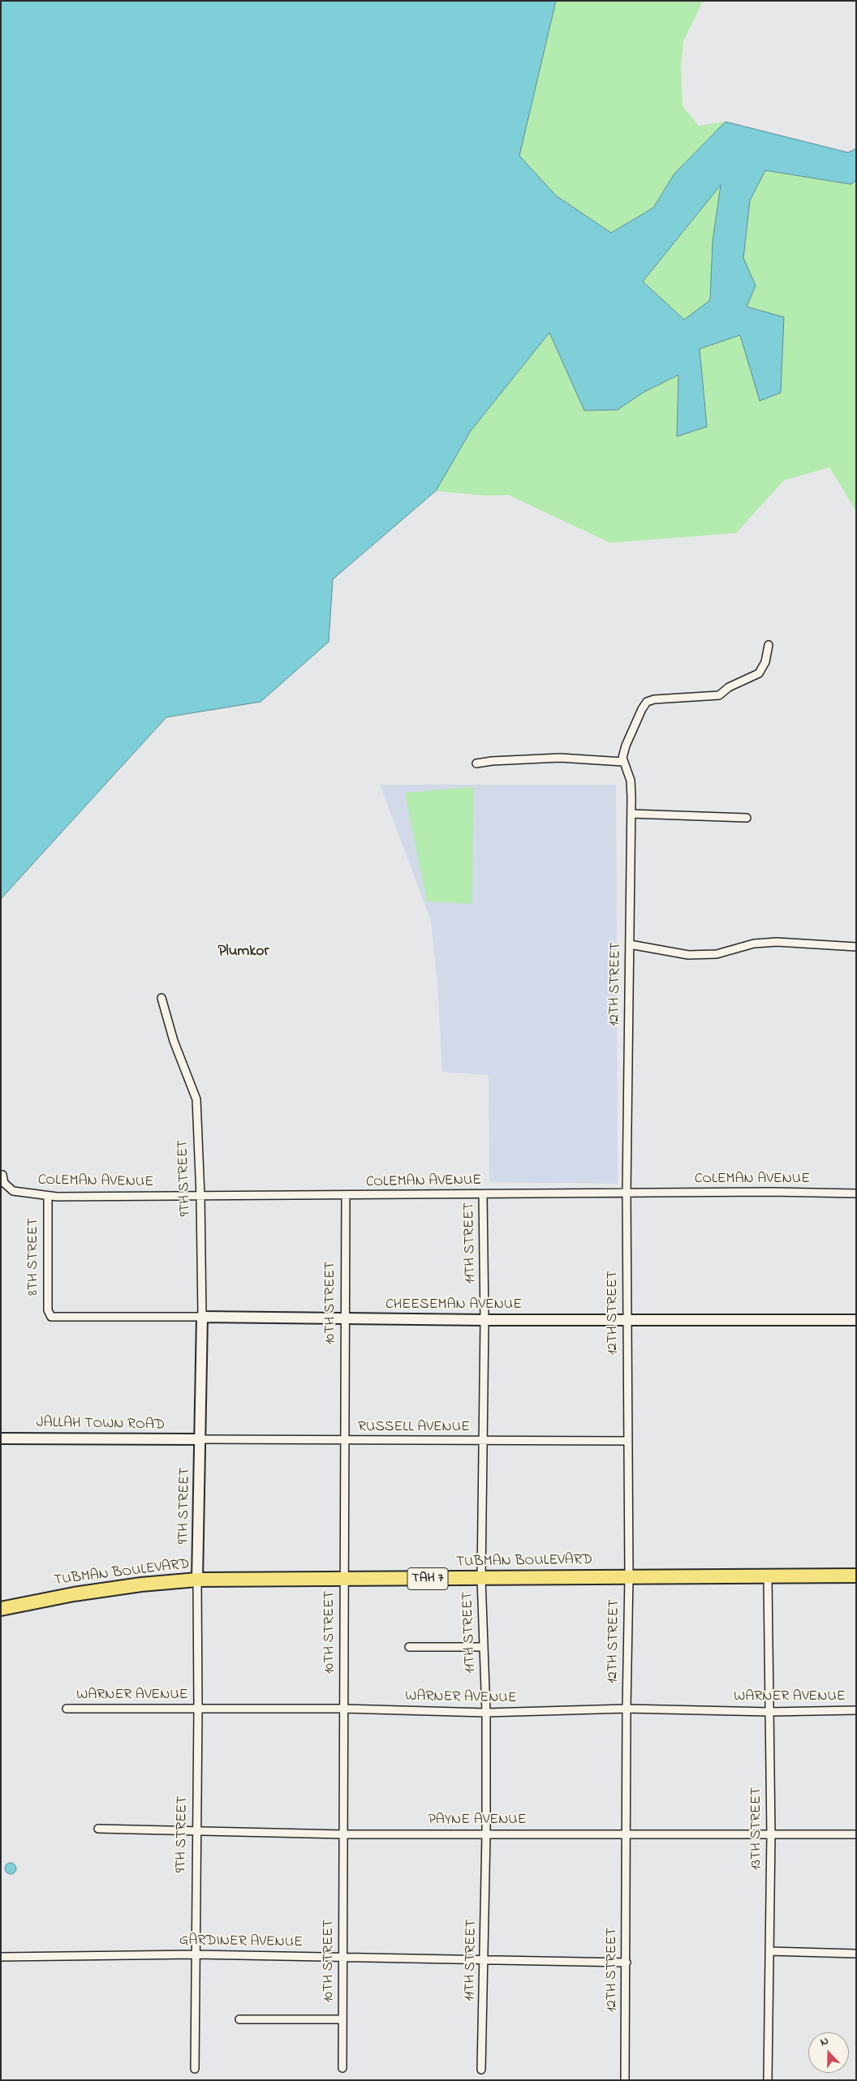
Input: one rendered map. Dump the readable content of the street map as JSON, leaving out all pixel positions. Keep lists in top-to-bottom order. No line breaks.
{"streets":{"highway":["TUBMAN BOULEVARD","TAH 7"],"street":["12TH STREET","9TH STREET","COLEMAN AVENUE","11TH STREET","8TH STREET","10TH STREET","CHEESEMAN AVENUE","JALLAH TOWN ROAD","RUSSELL AVENUE","WARNER AVENUE","PAYNE AVENUE","13TH STREET","GARDINER AVENUE"]},"crossings":[["12TH STREET","COLEMAN AVENUE"],["12TH STREET","CHEESEMAN AVENUE"],["12TH STREET","RUSSELL AVENUE"],["12TH STREET","TUBMAN BOULEVARD"],["12TH STREET","WARNER AVENUE"],["12TH STREET","PAYNE AVENUE"],["12TH STREET","GARDINER AVENUE"],["9TH STREET","COLEMAN AVENUE"],["9TH STREET","CHEESEMAN AVENUE"],["9TH STREET","JALLAH TOWN ROAD"],["9TH STREET","RUSSELL AVENUE"],["9TH STREET","TUBMAN BOULEVARD"],["9TH STREET","WARNER AVENUE"],["9TH STREET","PAYNE AVENUE"],["9TH STREET","GARDINER AVENUE"],["COLEMAN AVENUE","11TH STREET"],["COLEMAN AVENUE","8TH STREET"],["COLEMAN AVENUE","10TH STREET"],["11TH STREET","CHEESEMAN AVENUE"],["11TH STREET","RUSSELL AVENUE"],["11TH STREET","TUBMAN BOULEVARD"],["11TH STREET","WARNER AVENUE"],["11TH STREET","PAYNE AVENUE"],["11TH STREET","GARDINER AVENUE"],["8TH STREET","CHEESEMAN AVENUE"],["10TH STREET","CHEESEMAN AVENUE"],["10TH STREET","RUSSELL AVENUE"],["10TH STREET","TUBMAN BOULEVARD"],["10TH STREET","WARNER AVENUE"],["10TH STREET","PAYNE AVENUE"],["10TH STREET","GARDINER AVENUE"],["JALLAH TOWN ROAD","RUSSELL AVENUE"],["TUBMAN BOULEVARD","13TH STREET"],["WARNER AVENUE","13TH STREET"],["PAYNE AVENUE","13TH STREET"]],"districts":["Plumkor"],"north":"top"}
